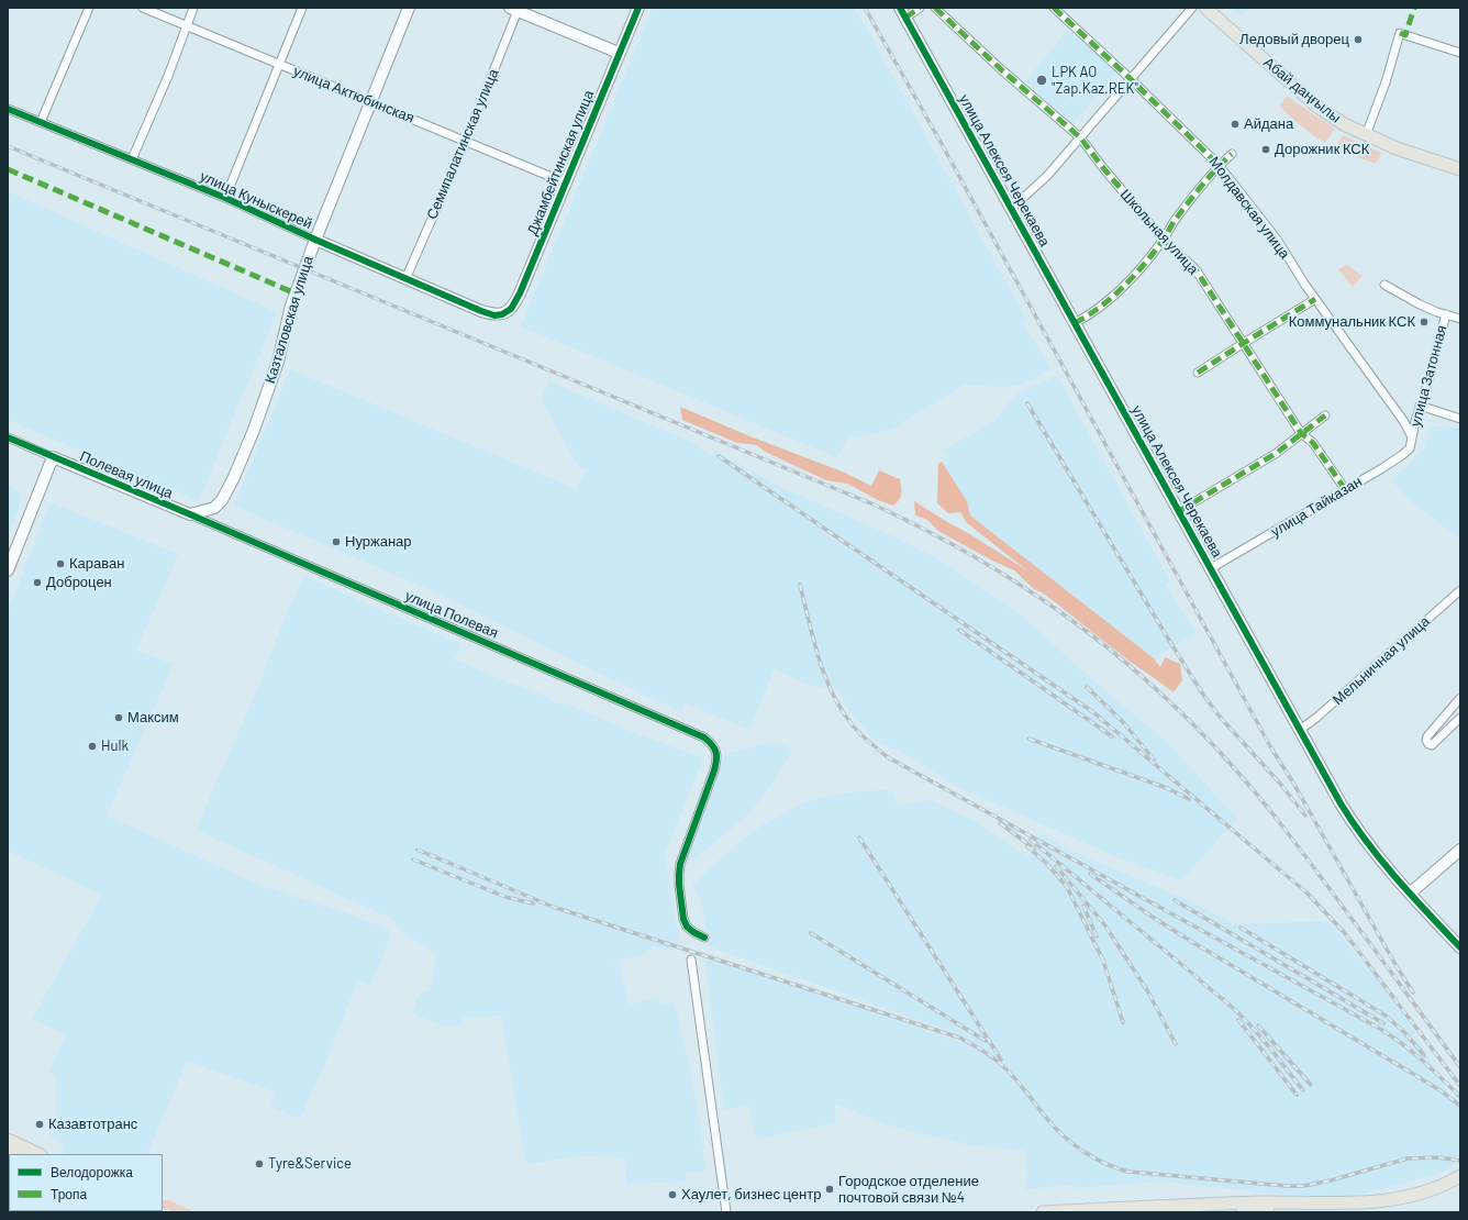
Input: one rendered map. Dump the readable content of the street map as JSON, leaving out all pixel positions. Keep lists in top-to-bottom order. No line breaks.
{"streets":{"main road":["Абай даңғылы"],"street":["улица Актюбинская","Семипалатинская улица","Джамбейтинская улица","улица Алексея Черекаева","улица Куныскерей","Молдавская улица","Школьная улица","Казталовская улица","улица Затонная","Полевая улица","улица Тайказан","улица Полевая","Мельничная улица"]},"crossings":[["улица Актюбинская","Семипалатинская улица"],["улица Актюбинская","Джамбейтинская улица"],["улица Актюбинская","Казталовская улица"],["Семипалатинская улица","улица Куныскерей"],["Джамбейтинская улица","улица Куныскерей"],["улица Алексея Черекаева","улица Тайказан"],["улица Алексея Черекаева","Мельничная улица"],["улица Куныскерей","Казталовская улица"],["Молдавская улица","улица Затонная"],["Молдавская улица","улица Тайказан"],["Школьная улица","улица Тайказан"],["Казталовская улица","Полевая улица"],["Казталовская улица","улица Полевая"],["улица Затонная","улица Тайказан"],["Полевая улица","улица Полевая"]],"places":["Ледовый дворец","LPK AO \"Zap.Kaz.REK\"","Айдана","Дорожник КСК","Коммунальник КСК","Нуржанар","Караван","Доброцен","Максим","Hulk","Казавтотранс","Tyre&Service","Городское отделение почтовой связи №4","Хаулет, бизнес центр"],"legend":["Велодорожка","Тропа"]}
